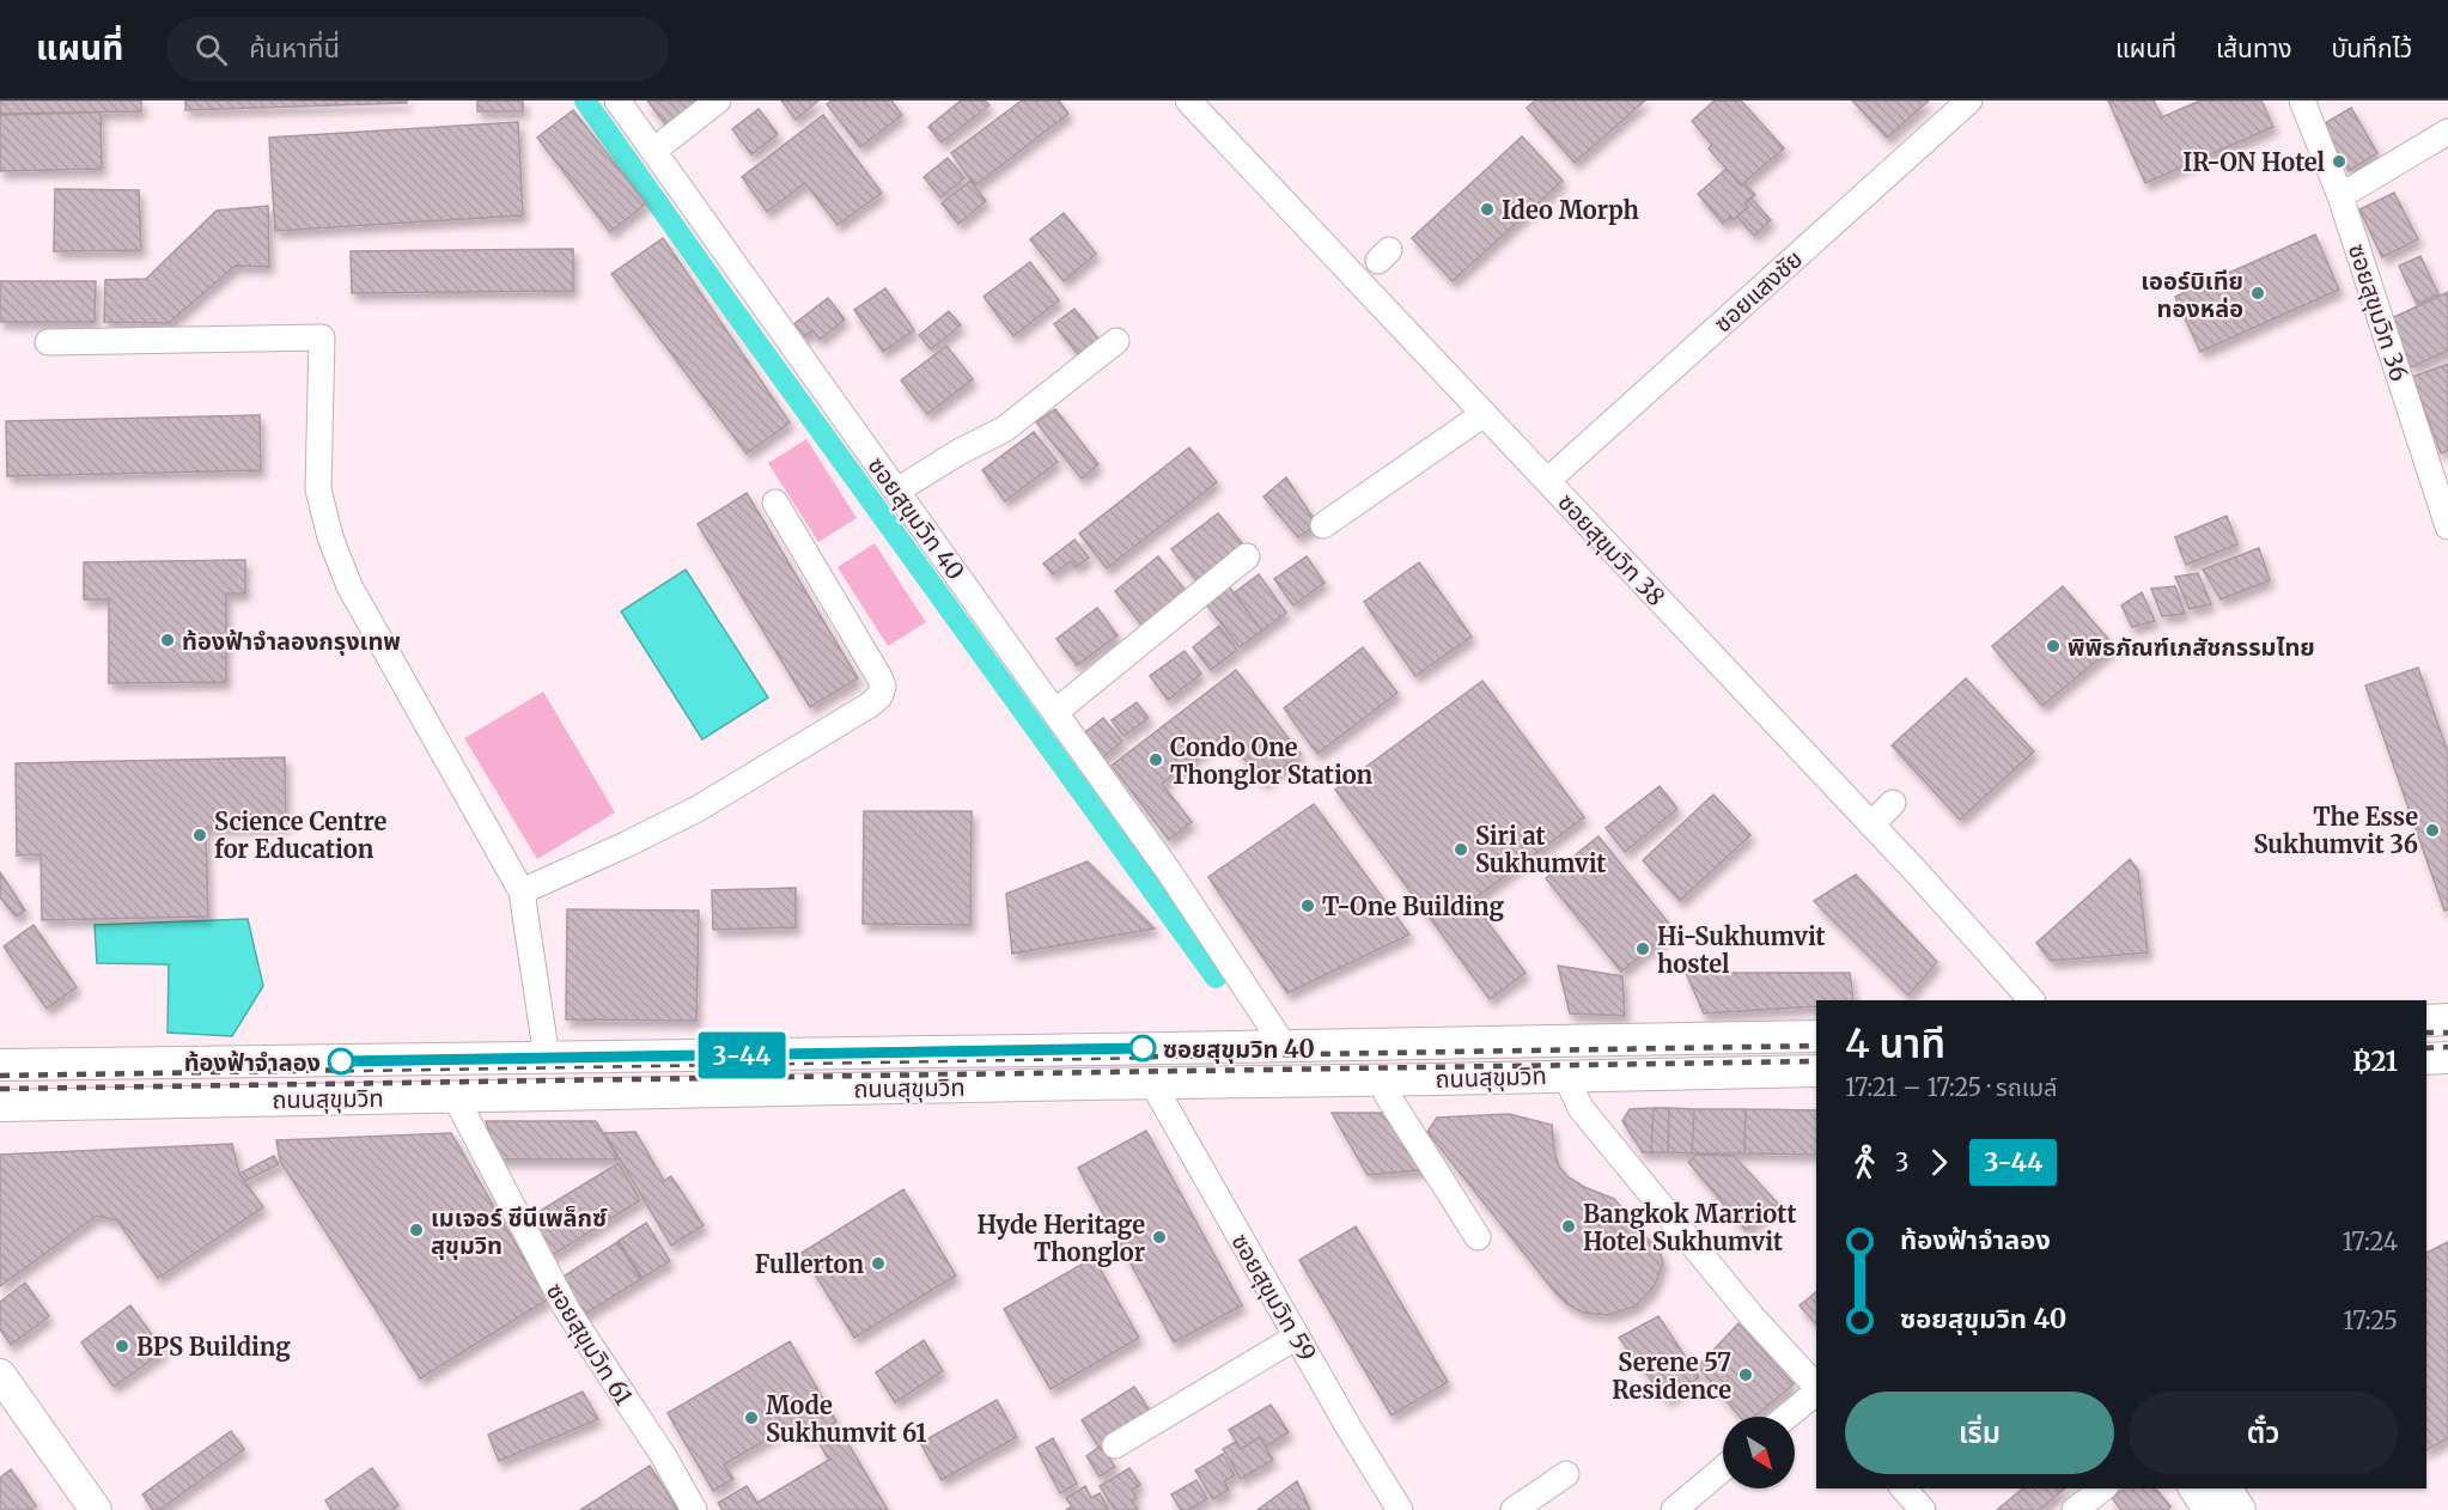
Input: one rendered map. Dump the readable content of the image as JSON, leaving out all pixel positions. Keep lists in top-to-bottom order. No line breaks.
{"streets":{"main road":["ถนนสุขุมวิท"],"street":["ซอยแสงชัย","ซอยสุขุมวิท 36","ซอยสุขุมวิท 40","ซอยสุขุมวิท 38","ซอยสุขุมวิท 59","ซอยสุขุมวิท 61"]},"crossings":[["ซอยแสงชัย","ซอยสุขุมวิท 38"],["ซอยสุขุมวิท 40","ถนนสุขุมวิท"],["ถนนสุขุมวิท","ซอยสุขุมวิท 59"],["ถนนสุขุมวิท","ซอยสุขุมวิท 61"]],"places":["IR-ON Hotel","Ideo Morph","เออร์บิเทีย ทองหล่อ","ท้องฟ้าจำลองกรุงเทพ","พิพิธภัณฑ์เภสัชกรรมไทย","Condo One Thonglor Station","The Esse Sukhumvit 36","Science Centre for Education","Siri at Sukhumvit","T-One Building","Hi-Sukhumvit hostel","ซอยสุขุมวิท 40","ท้องฟ้าจำลอง","Bangkok Marriott Hotel Sukhumvit","เมเจอร์ ซีนีเพล็กซ์ สุขุมวิท","Hyde Heritage Thonglor","Fullerton","BPS Building","Serene 57 Residence","Mode Sukhumvit 61"],"lines":["bus line 3-44"],"north":"bottom right","page":{"header":"แผนที่","search":"ค้นหาที่นี่","nav":["แผนที่","เส้นทาง","บันทึกไว้"],"on_map":"3-44","heading":["4 นาที","17:21 – 17:25 · รถเมล์","฿21"],"legs":["3","3-44"],"list":[{"name":"ท้องฟ้าจำลอง","value":"17:24"},{"name":"ซอยสุขุมวิท 40","value":"17:25"}],"buttons":["เริ่ม","ตั๋ว"]}}
